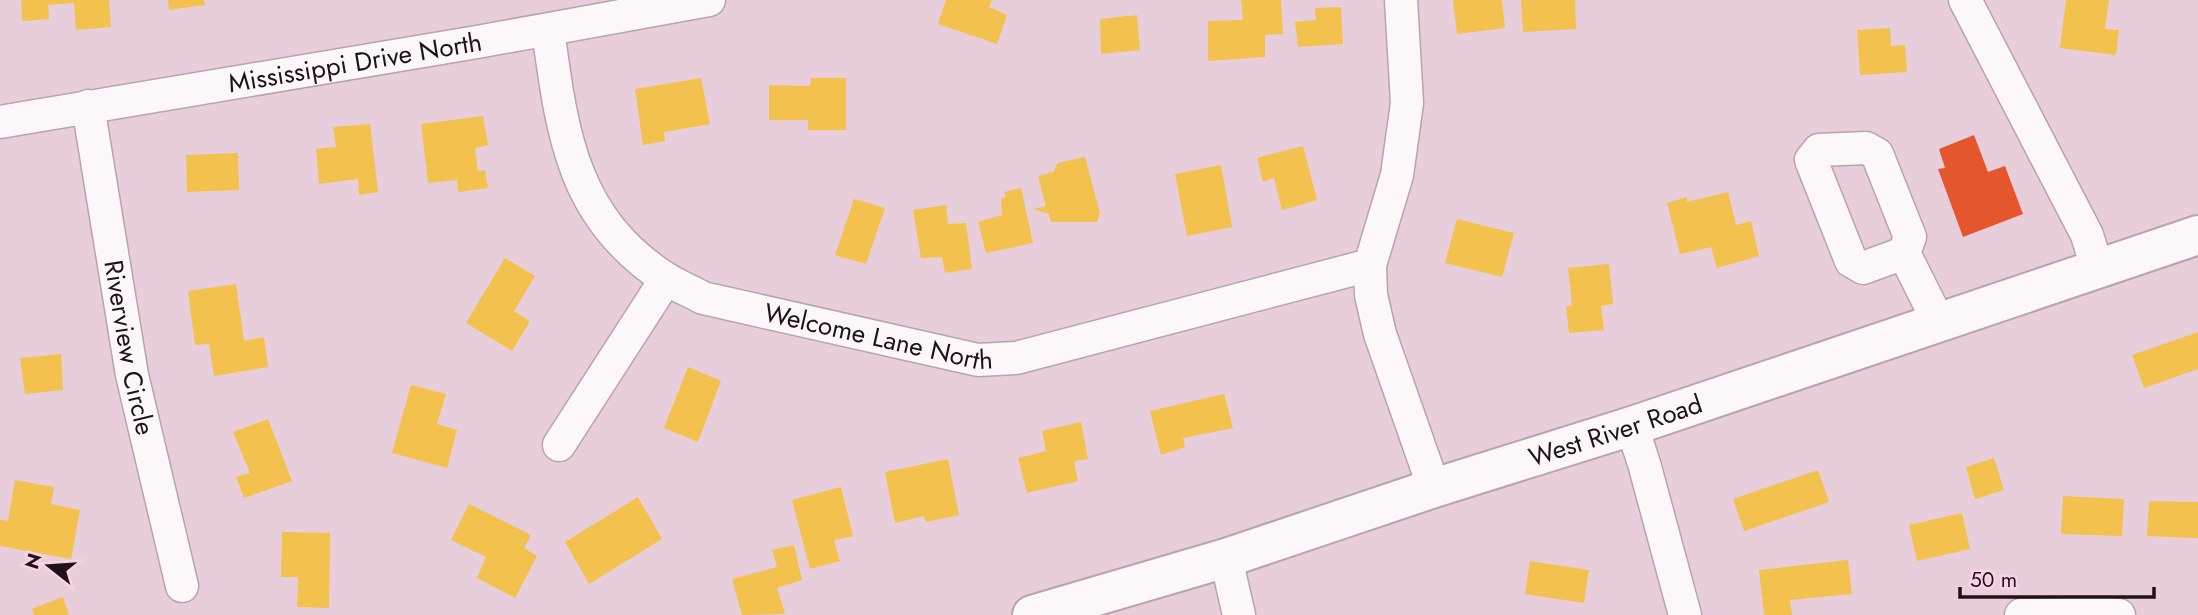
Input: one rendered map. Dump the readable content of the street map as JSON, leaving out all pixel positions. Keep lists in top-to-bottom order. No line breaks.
{"streets":{"main road":["West River Road"],"street":["Mississippi Drive North","Welcome Lane North","Riverview Circle"]},"crossings":[["Mississippi Drive North","Welcome Lane North"],["Mississippi Drive North","Riverview Circle"]],"scale_bar":"50 m","north":"left"}
